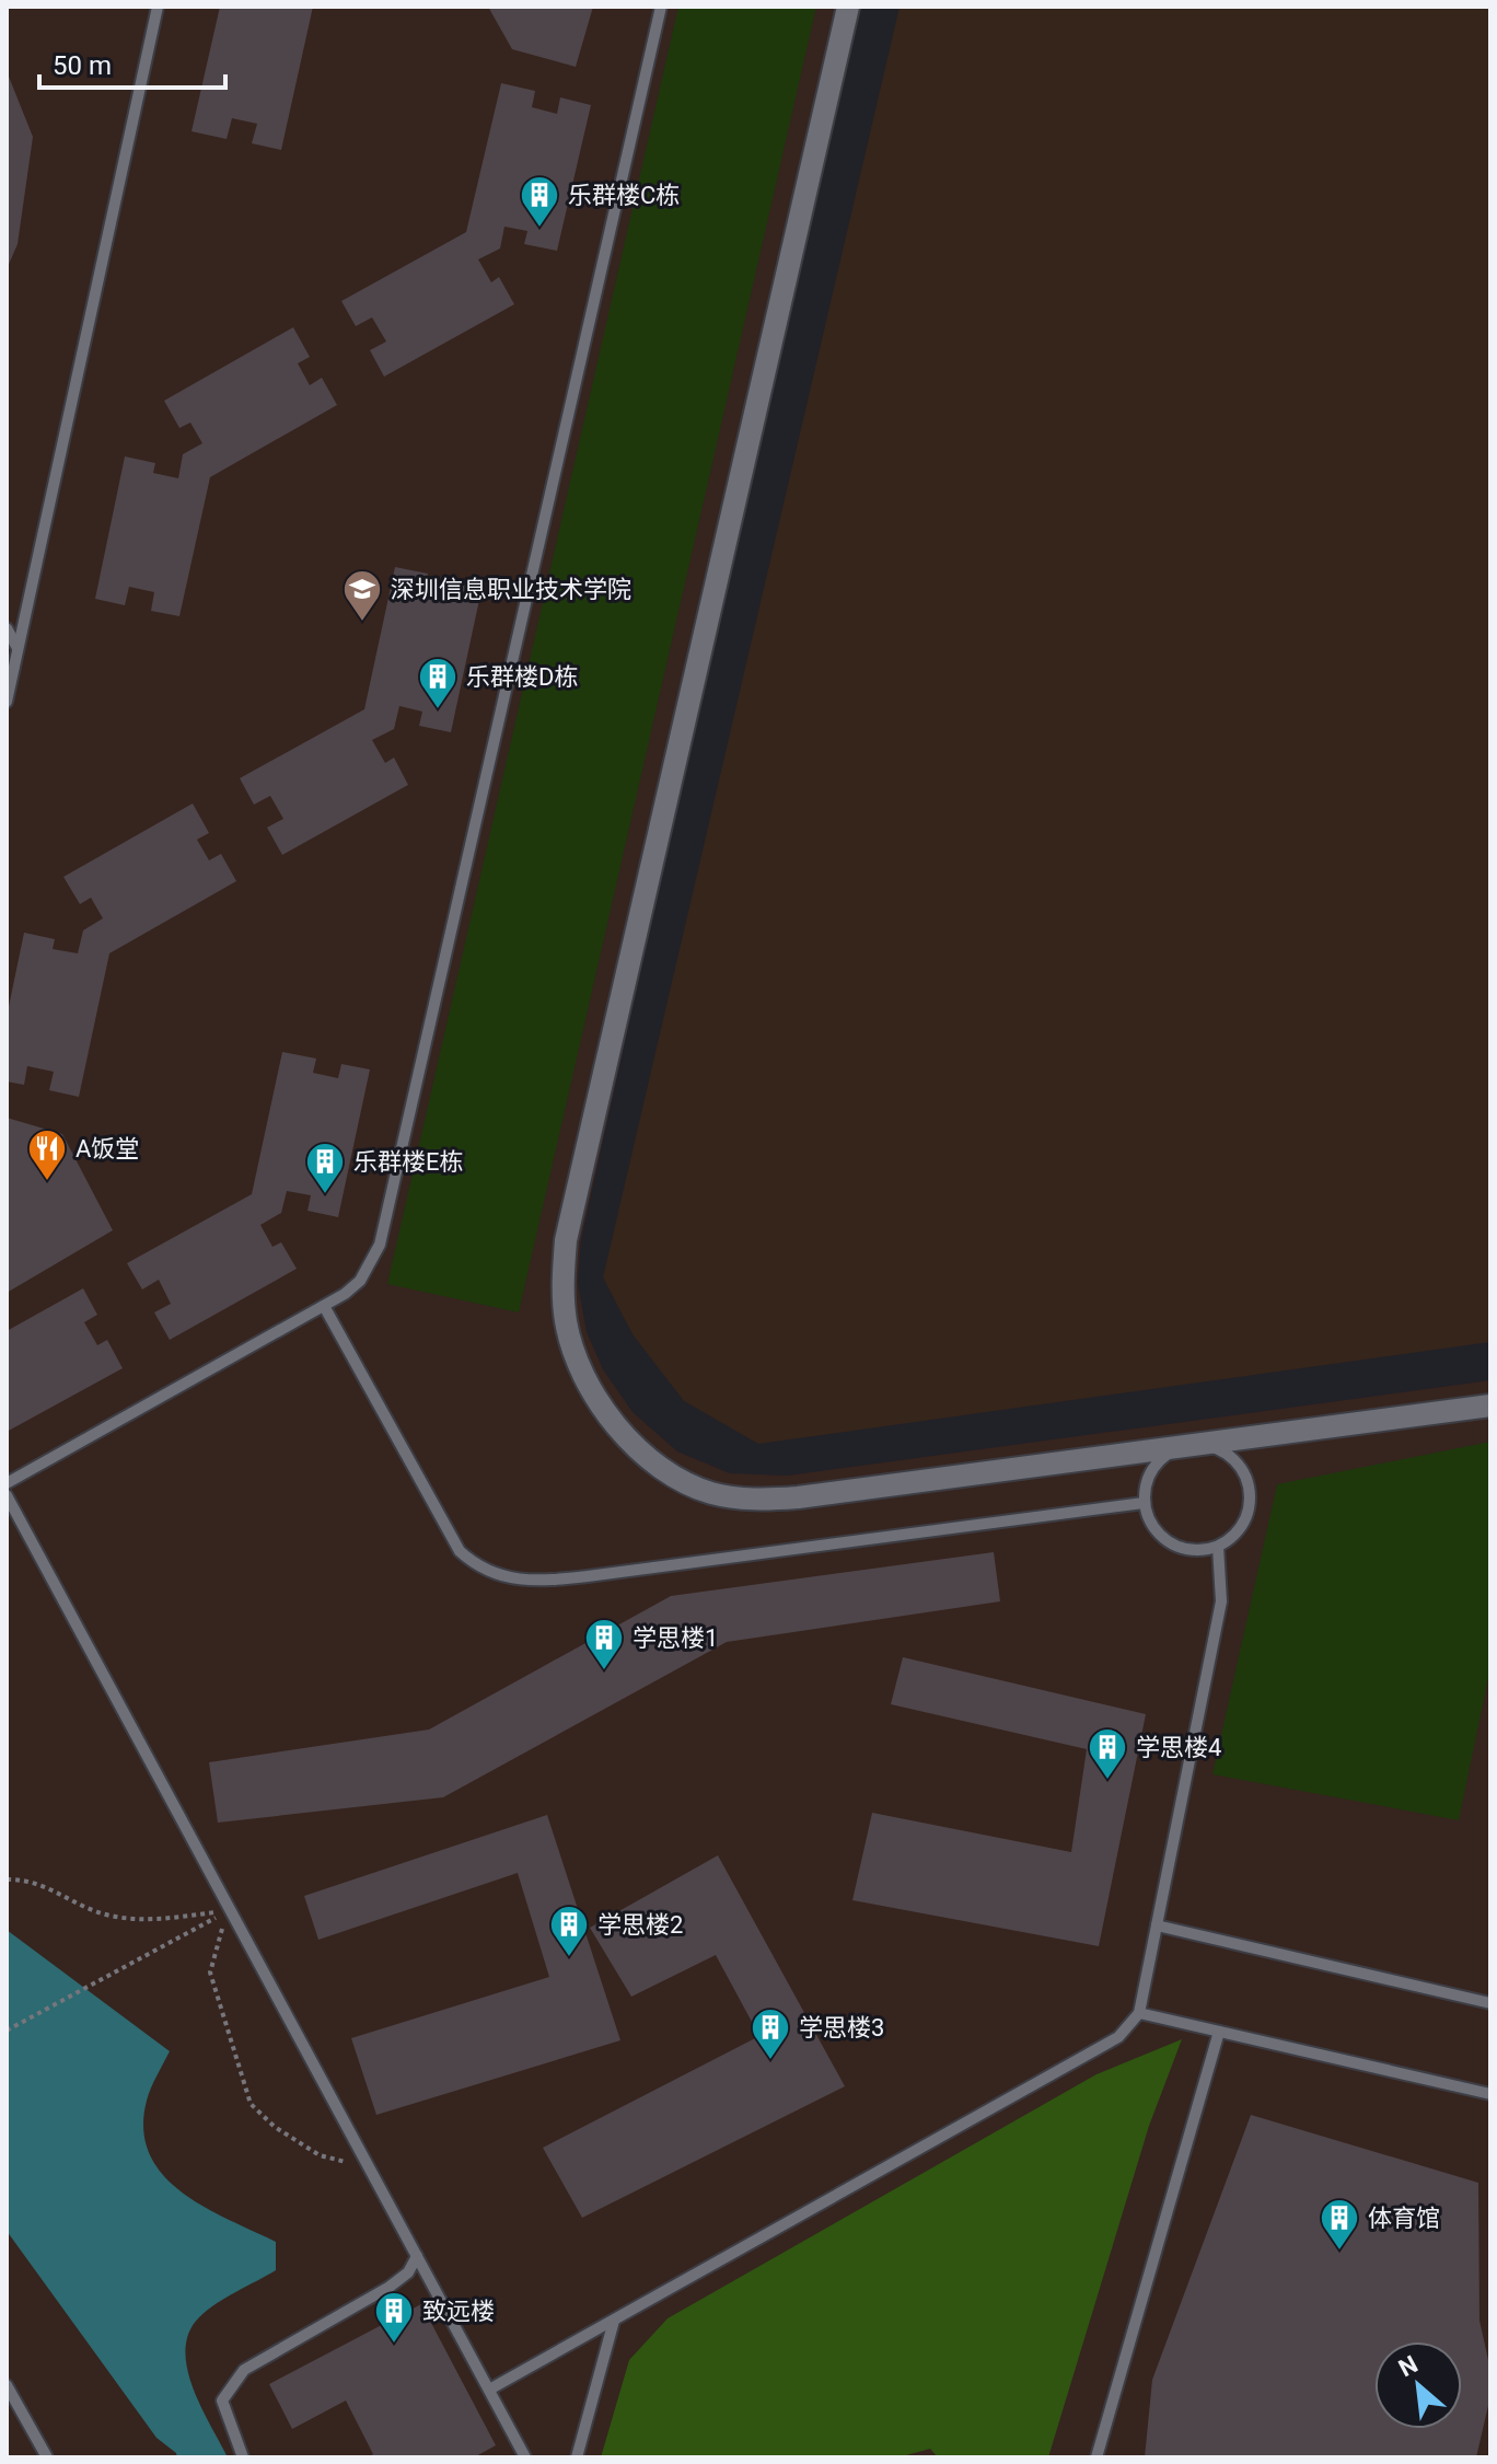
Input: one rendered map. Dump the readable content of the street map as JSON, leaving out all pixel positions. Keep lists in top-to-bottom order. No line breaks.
{"places":{"building":["乐群楼C栋","乐群楼D栋","乐群楼E栋","学思楼1","学思楼4","学思楼2","学思楼3","体育馆","致远楼"],"school or university":["深圳信息职业技术学院"],"restaurant":["A饭堂"]},"scale_bar":"50 m","north":"top left"}
